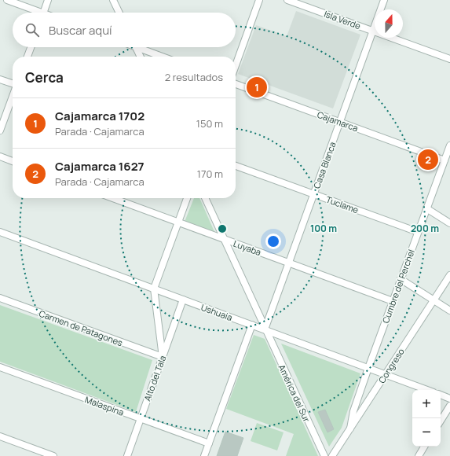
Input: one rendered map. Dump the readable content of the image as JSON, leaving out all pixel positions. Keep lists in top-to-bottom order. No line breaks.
{"streets":{"street":["Isla Verde","Cajamarca","Casa Blanca","Tuclame","Luyaba","Cumbre del Perchel","Ushuaia","Carmen de Patagones","Congreso","Alto del Tala","América del Sur","Malaspina"]},"crossings":[["Isla Verde","Casa Blanca"],["Cajamarca","Casa Blanca"],["Cajamarca","Cumbre del Perchel"],["Casa Blanca","Tuclame"],["Casa Blanca","Luyaba"],["Casa Blanca","Ushuaia"],["Casa Blanca","América del Sur"],["Tuclame","Cumbre del Perchel"],["Luyaba","Cumbre del Perchel"],["Luyaba","América del Sur"],["Cumbre del Perchel","Ushuaia"],["Cumbre del Perchel","Congreso"],["Ushuaia","Congreso"],["Ushuaia","Alto del Tala"],["Ushuaia","América del Sur"],["Carmen de Patagones","Alto del Tala"],["Alto del Tala","Malaspina"]],"north":"top","page":{"search":"Buscar aquí","heading":["Cerca","2 resultados"],"pins":["1","2"],"list":[{"mark":"1","name":"Cajamarca 1702","note":"Parada · Cajamarca","value":"150 m"},{"mark":"2","name":"Cajamarca 1627","note":"Parada · Cajamarca","value":"170 m"}],"map_buttons":["+","−"]},"rings":["100 m","200 m"]}
